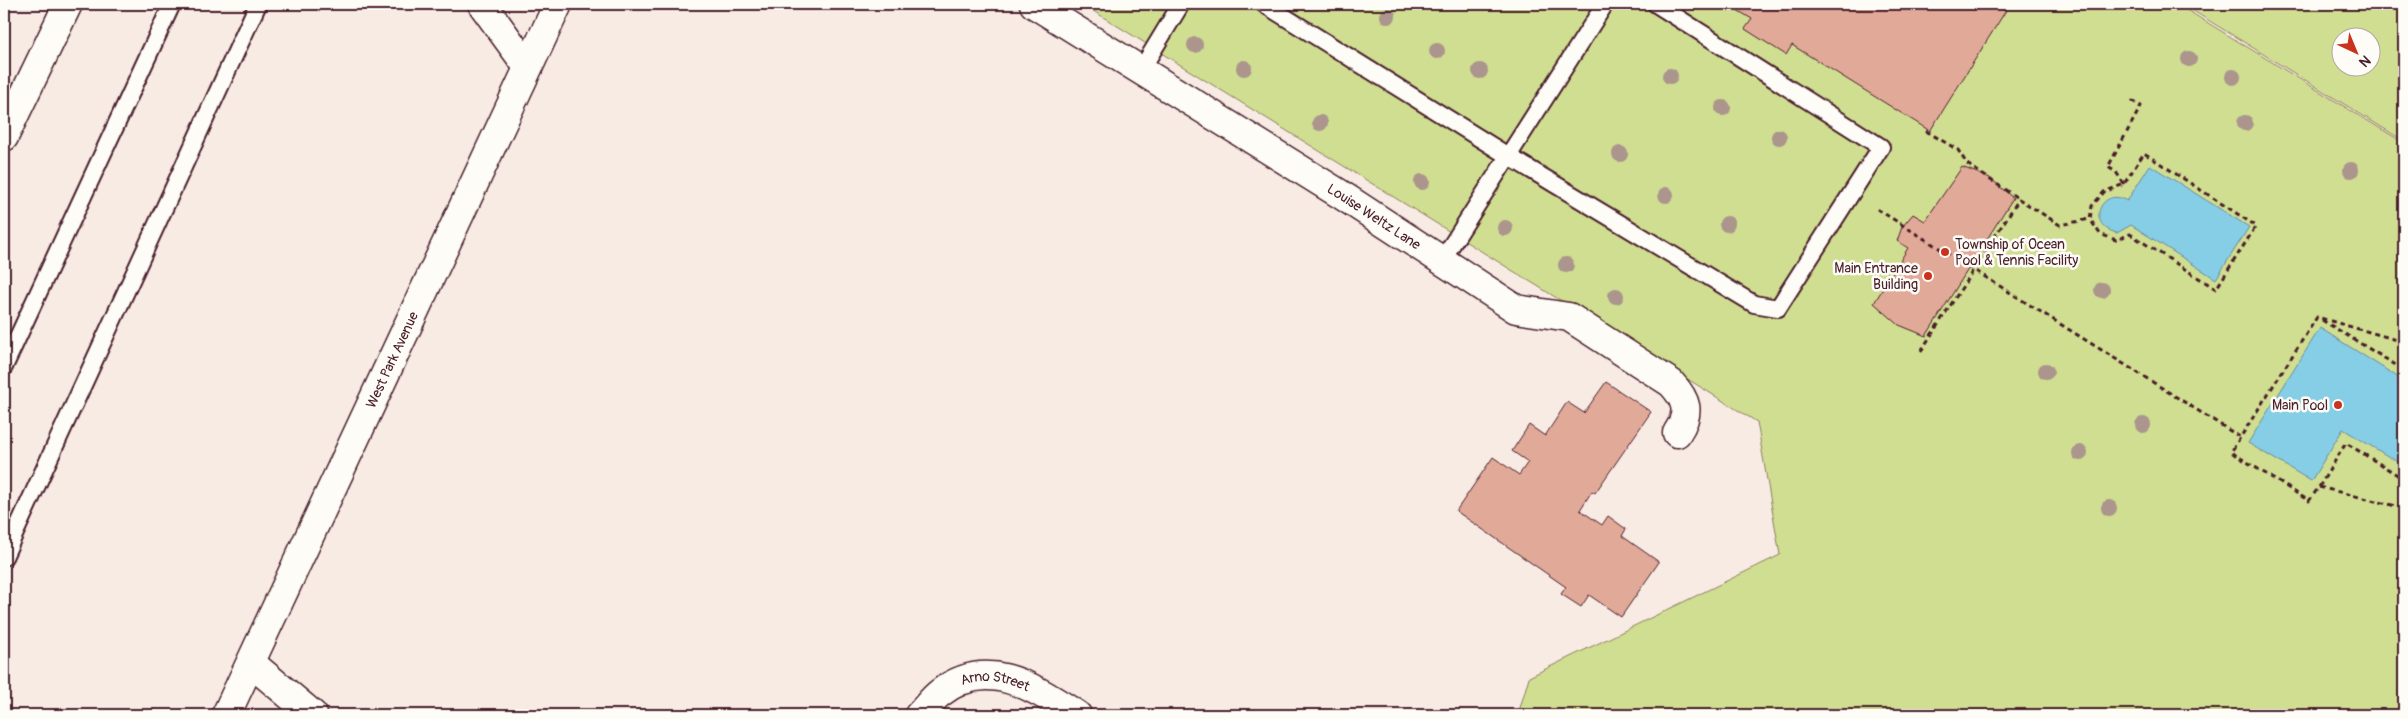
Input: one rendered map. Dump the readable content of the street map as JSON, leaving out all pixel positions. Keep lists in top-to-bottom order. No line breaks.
{"streets":{"street":["Louise Weltz Lane","West Park Avenue","Arno Street"]},"places":["Township of Ocean Pool & Tennis Facility","Main Entrance Building","Main Pool"],"north":"bottom right"}
